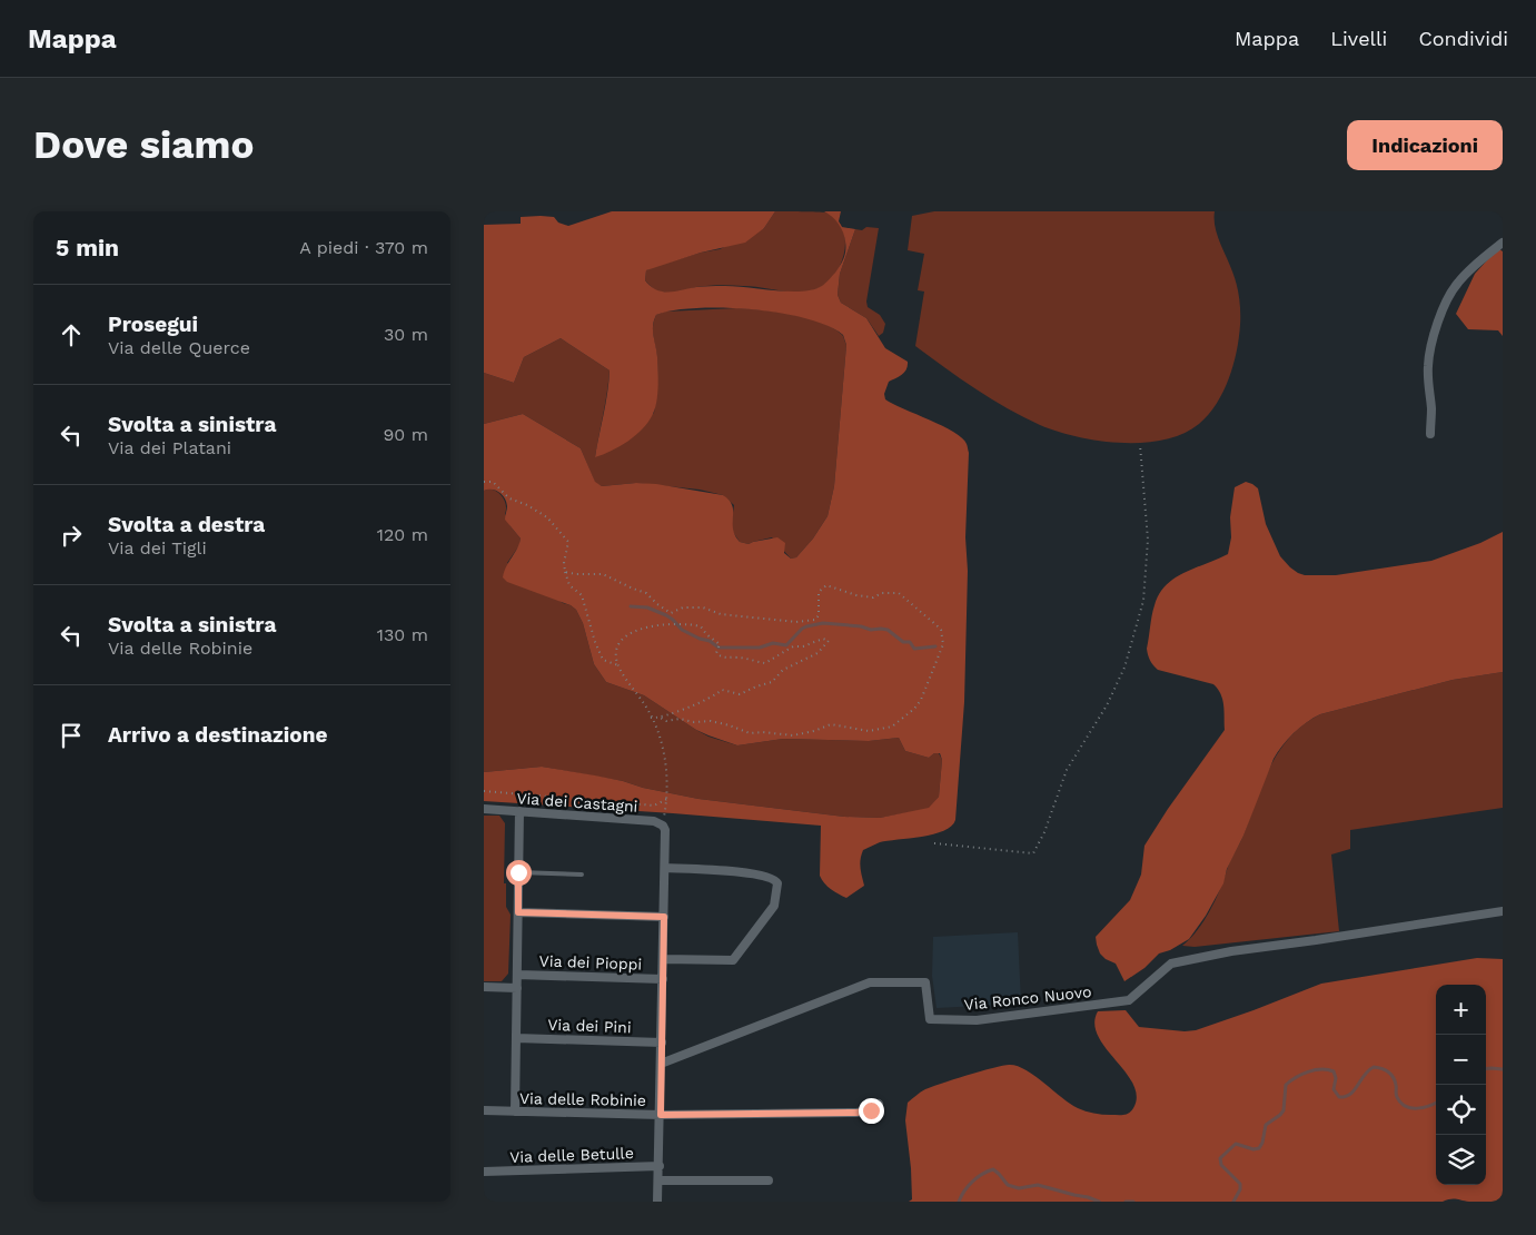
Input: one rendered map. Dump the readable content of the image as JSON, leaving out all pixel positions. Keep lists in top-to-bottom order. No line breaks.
{"streets":{"street":["Via dei Castagni","Via dei Pioppi","Via Ronco Nuovo","Via dei Pini","Via delle Robinie","Via delle Betulle"]},"page":{"header":"Mappa","nav":["Mappa","Livelli","Condividi"],"buttons":"Indicazioni","title":"Dove siamo","heading":["5 min","A piedi · 370 m"],"list":[["Prosegui","Via delle Querce","30 m"],["Svolta a sinistra","Via dei Platani","90 m"],["Svolta a destra","Via dei Tigli","120 m"],["Svolta a sinistra","Via delle Robinie","130 m"],"Arrivo a destinazione"],"map_buttons":["+","−"]}}
